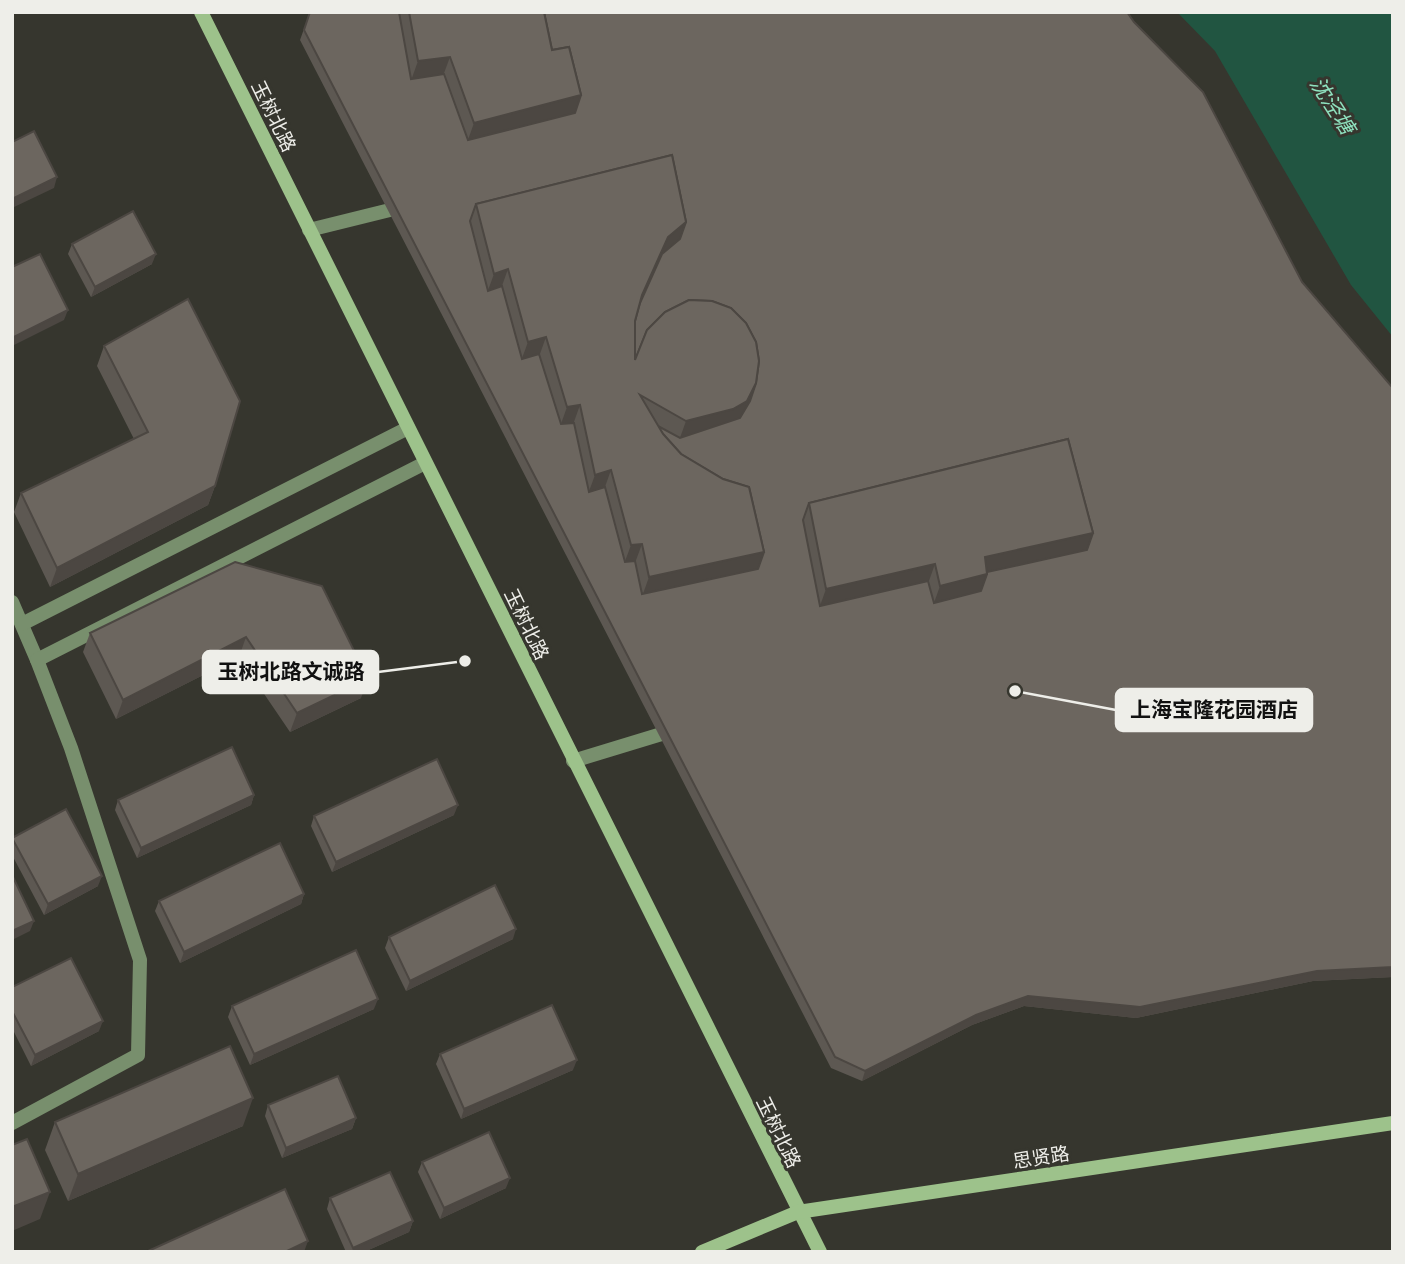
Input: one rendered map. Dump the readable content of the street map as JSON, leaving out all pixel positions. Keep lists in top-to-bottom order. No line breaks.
{"streets":{"main road":["玉树北路","思贤路"]},"crossings":[["玉树北路","思贤路"]],"water":["沈泾塘"],"places":["玉树北路文诚路","上海宝隆花园酒店"]}
